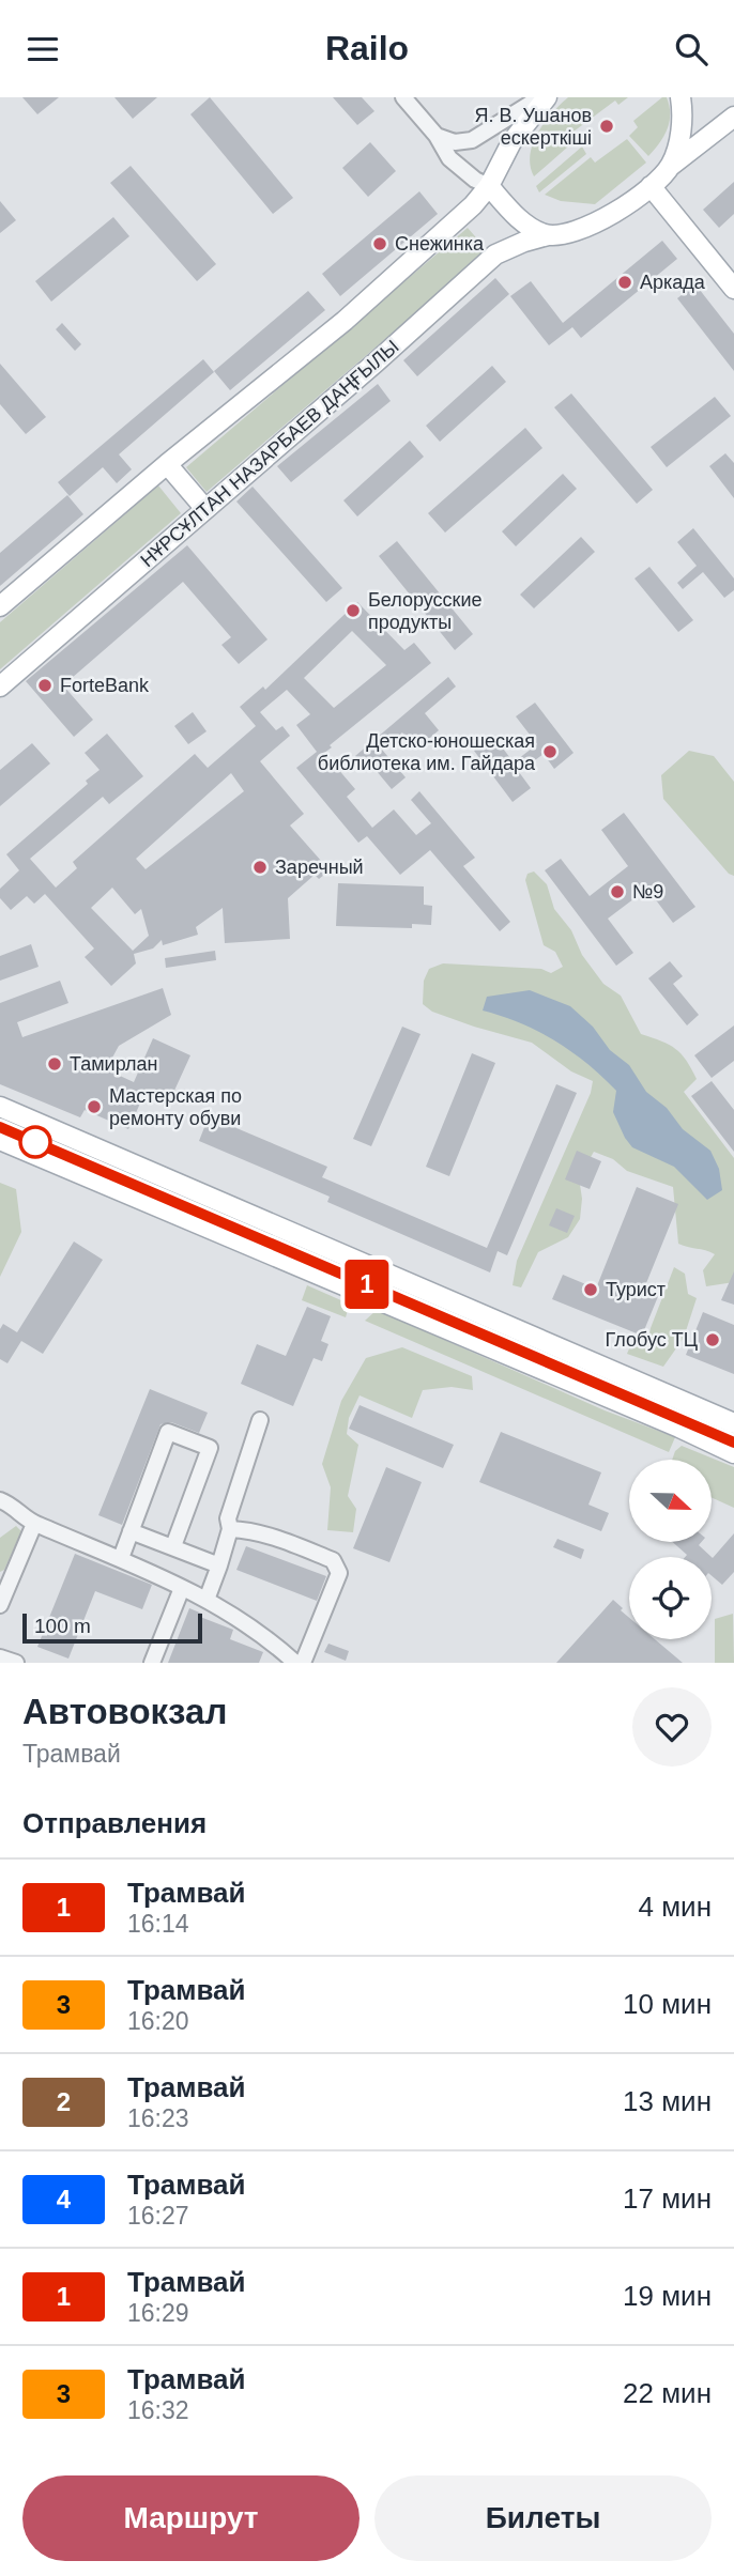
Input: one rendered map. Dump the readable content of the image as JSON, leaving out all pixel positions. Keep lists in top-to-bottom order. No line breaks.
{"streets":{"main road":["НҰРСҰЛТАН НАЗАРБАЕВ ДАҢҒЫЛЫ"]},"places":["Я. В. Ушанов ескерткіші","Снежинка","Аркада","Белорусские продукты","ForteBank","Детско-юношеская библиотека им. Гайдара","Заречный","№9","Тамирлан","Мастерская по ремонту обуви","Турист","Глобус ТЦ"],"lines":["tram line 1"],"scale_bar":"100 m","north":"right","page":{"header":"Railo","on_map":"1","scale":"100 m","heading":[["Автовокзал","Трамвай"],"Отправления"],"list":[{"mark":"1","name":"Трамвай","note":"16:14","value":"4 мин"},{"mark":"3","name":"Трамвай","note":"16:20","value":"10 мин"},{"mark":"2","name":"Трамвай","note":"16:23","value":"13 мин"},{"mark":"4","name":"Трамвай","note":"16:27","value":"17 мин"},{"mark":"1","name":"Трамвай","note":"16:29","value":"19 мин"},{"mark":"3","name":"Трамвай","note":"16:32","value":"22 мин"}],"buttons":["Маршрут","Билеты"]}}
